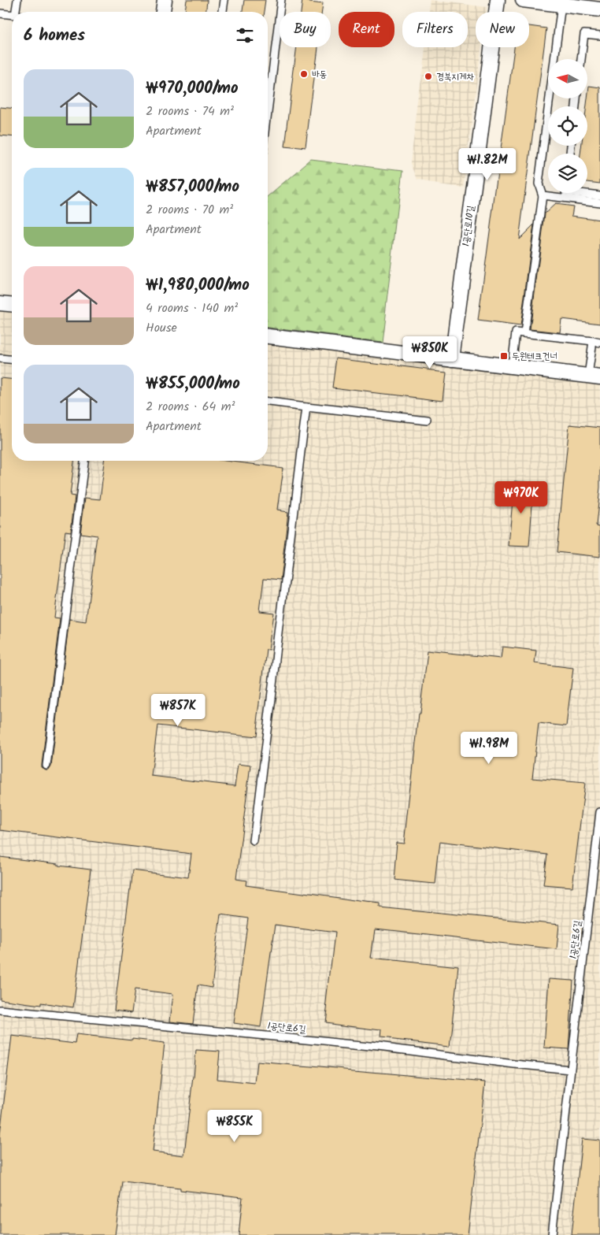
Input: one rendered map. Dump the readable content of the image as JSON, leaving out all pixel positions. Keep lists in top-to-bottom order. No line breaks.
{"streets":{"street":["1공단로10길"],"lane":["1공단로6길"]},"places":{"other":["바동","경북지게차"],"transit":["두원테크건너"]},"north":"left","page":{"chip":["Buy","Rent","Filters","New"],"heading":"6 homes","list":[{"name":"₩970,000/mo","note":"2 rooms · 74 m² · Apartment"},{"name":"₩857,000/mo","note":"2 rooms · 70 m² · Apartment"},{"name":"₩1,980,000/mo","note":"4 rooms · 140 m² · House"},{"name":"₩855,000/mo","note":"2 rooms · 64 m² · Apartment"}],"price":["₩1.82M","₩850K","₩970K","₩857K","₩1.98M","₩855K"]}}
